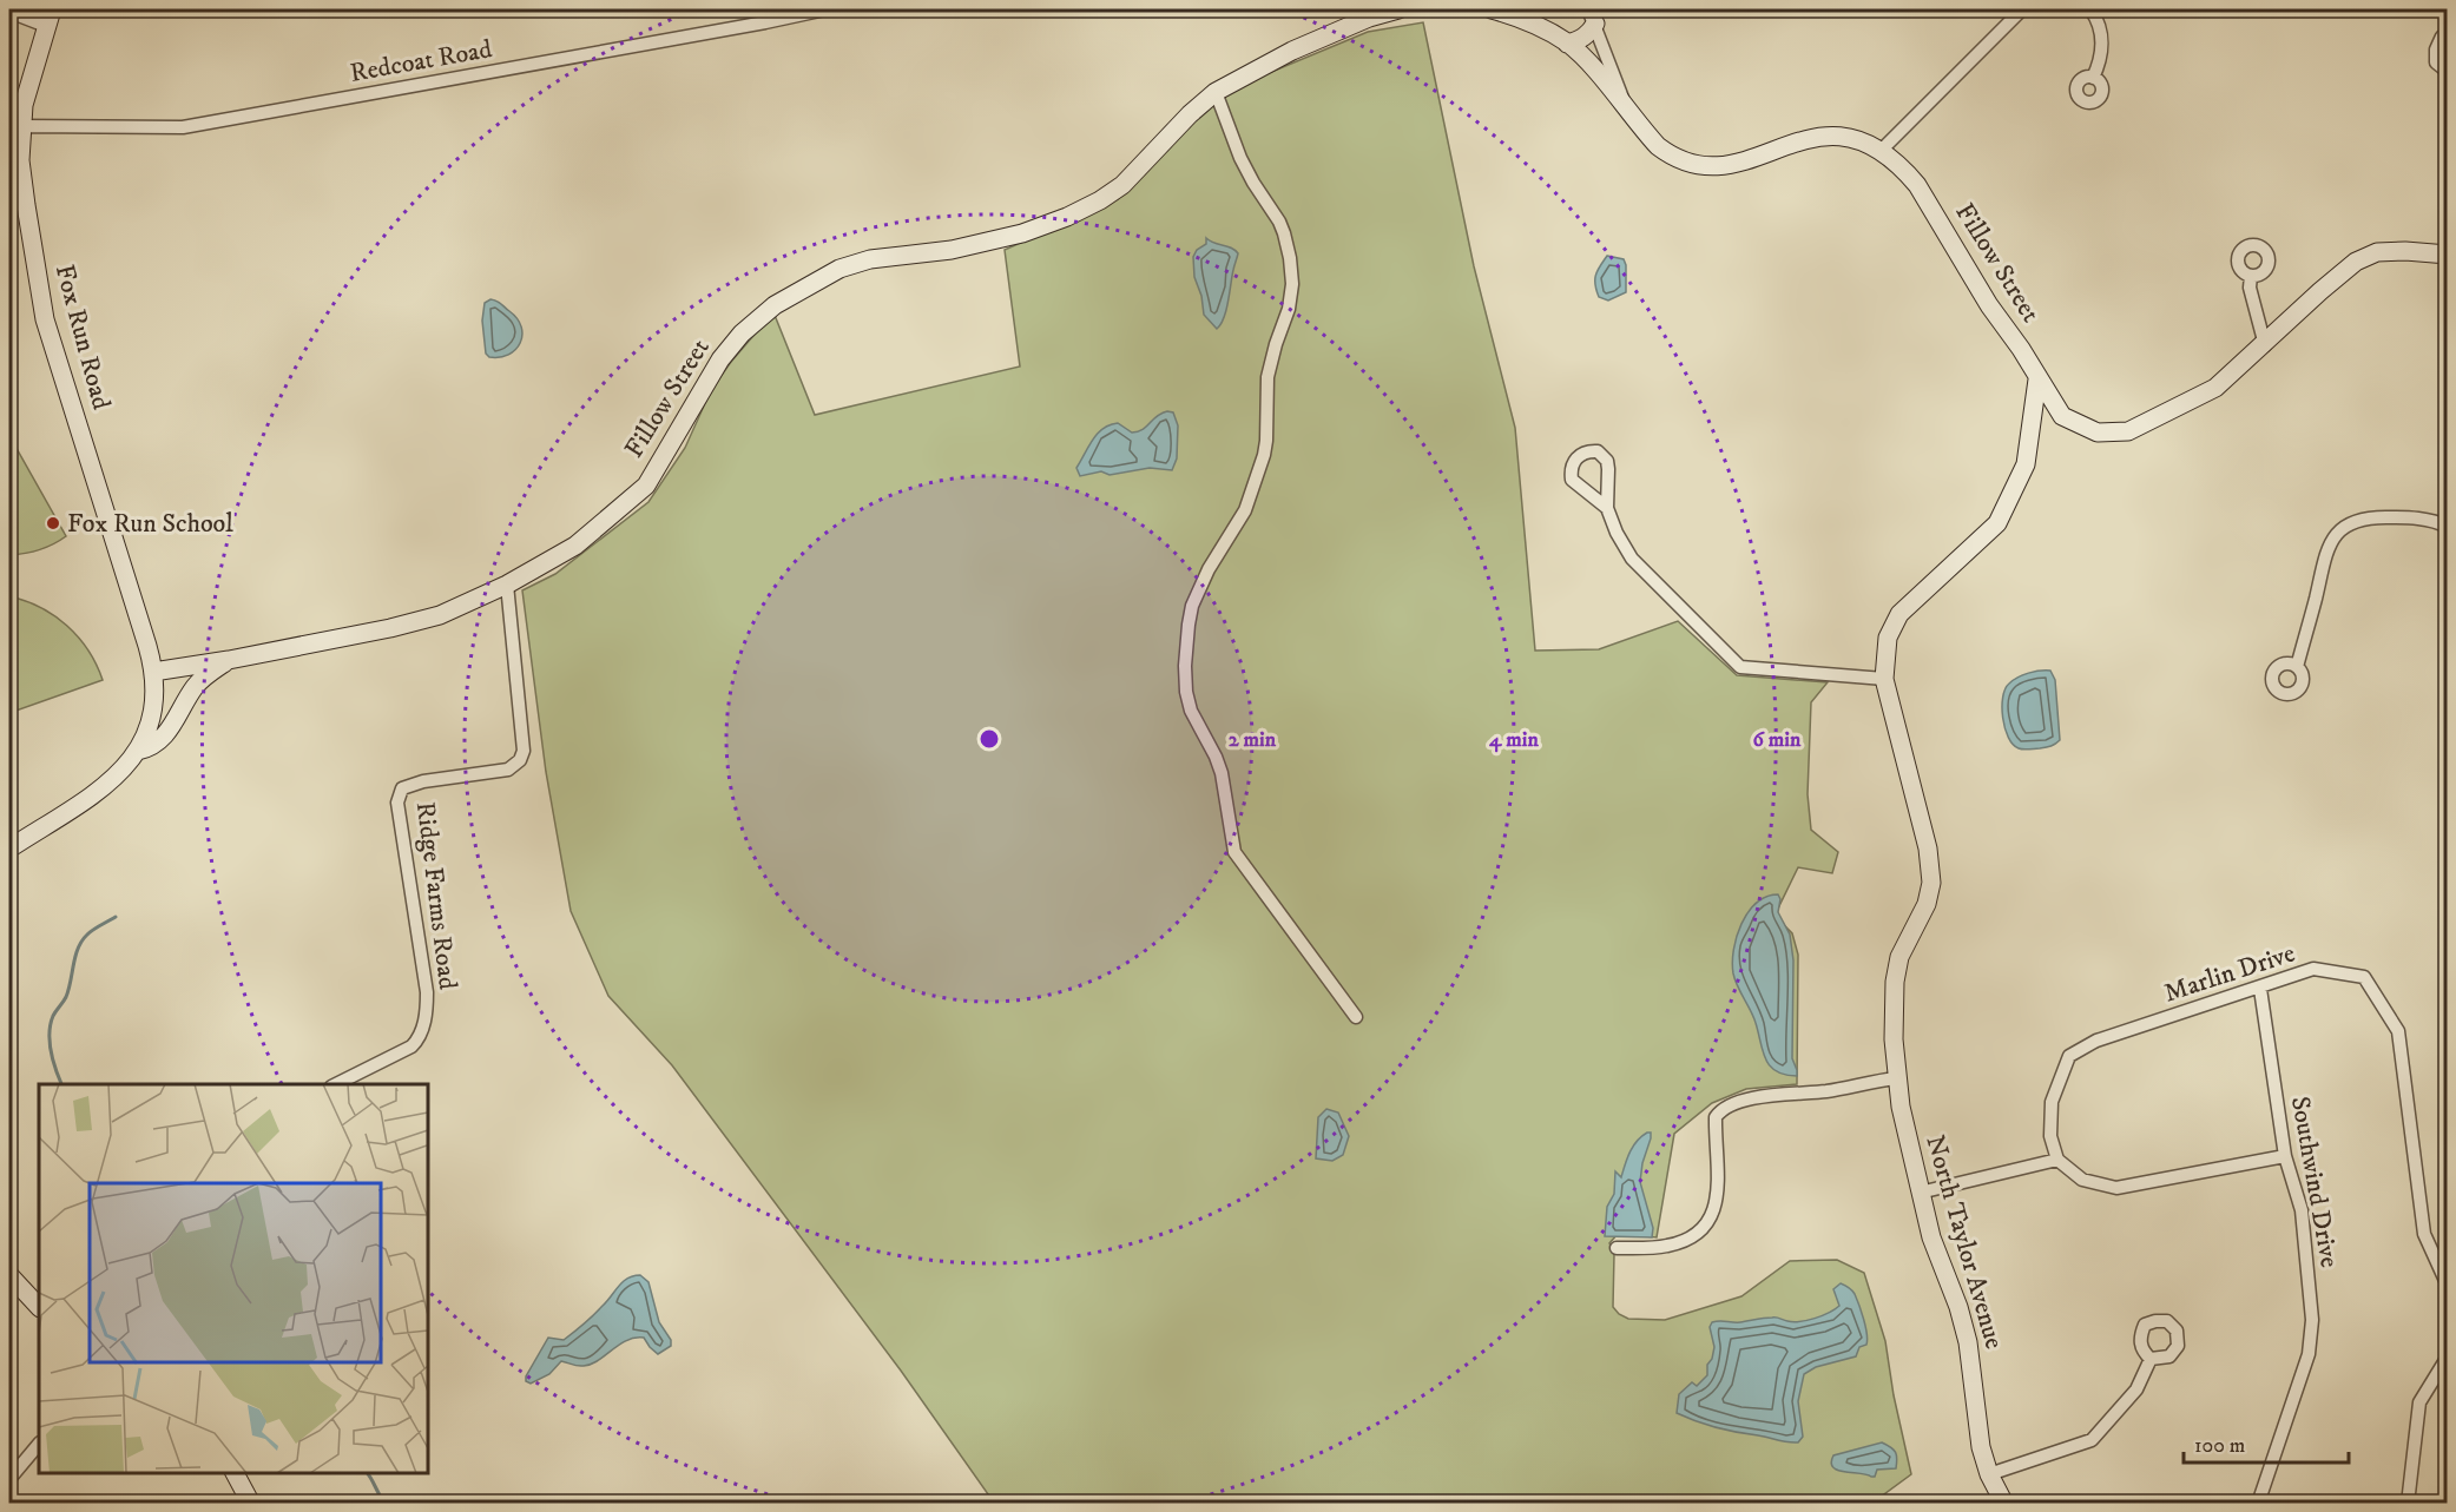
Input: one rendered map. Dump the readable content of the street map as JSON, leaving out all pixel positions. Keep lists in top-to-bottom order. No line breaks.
{"streets":{"street":["Redcoat Road","Fillow Street","Fox Run Road","Ridge Farms Road","Marlin Drive","Southwind Drive","North Taylor Avenue"]},"crossings":[["Redcoat Road","Fox Run Road"],["Fillow Street","Fox Run Road"],["Fillow Street","Ridge Farms Road"],["Fillow Street","North Taylor Avenue"],["Marlin Drive","Southwind Drive"]],"places":["Fox Run School"],"scale_bar":"100 m","rings":["2 min","4 min","6 min"]}
